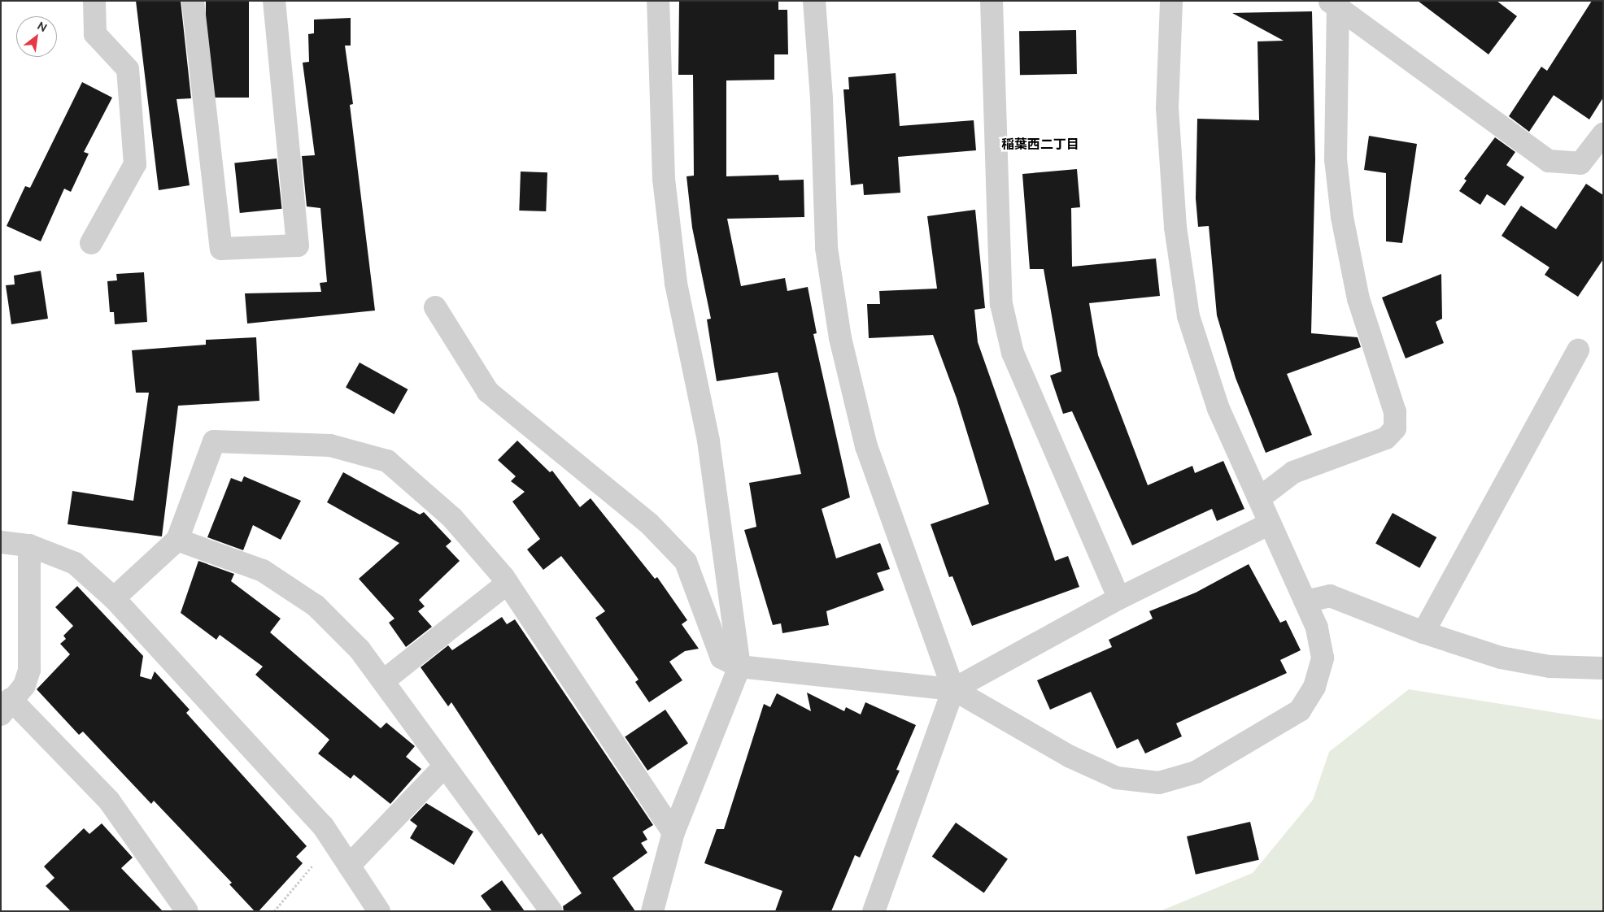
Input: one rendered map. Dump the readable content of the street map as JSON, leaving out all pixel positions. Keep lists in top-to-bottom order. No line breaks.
{"districts":["稲葉西二丁目"],"north":"top right"}
